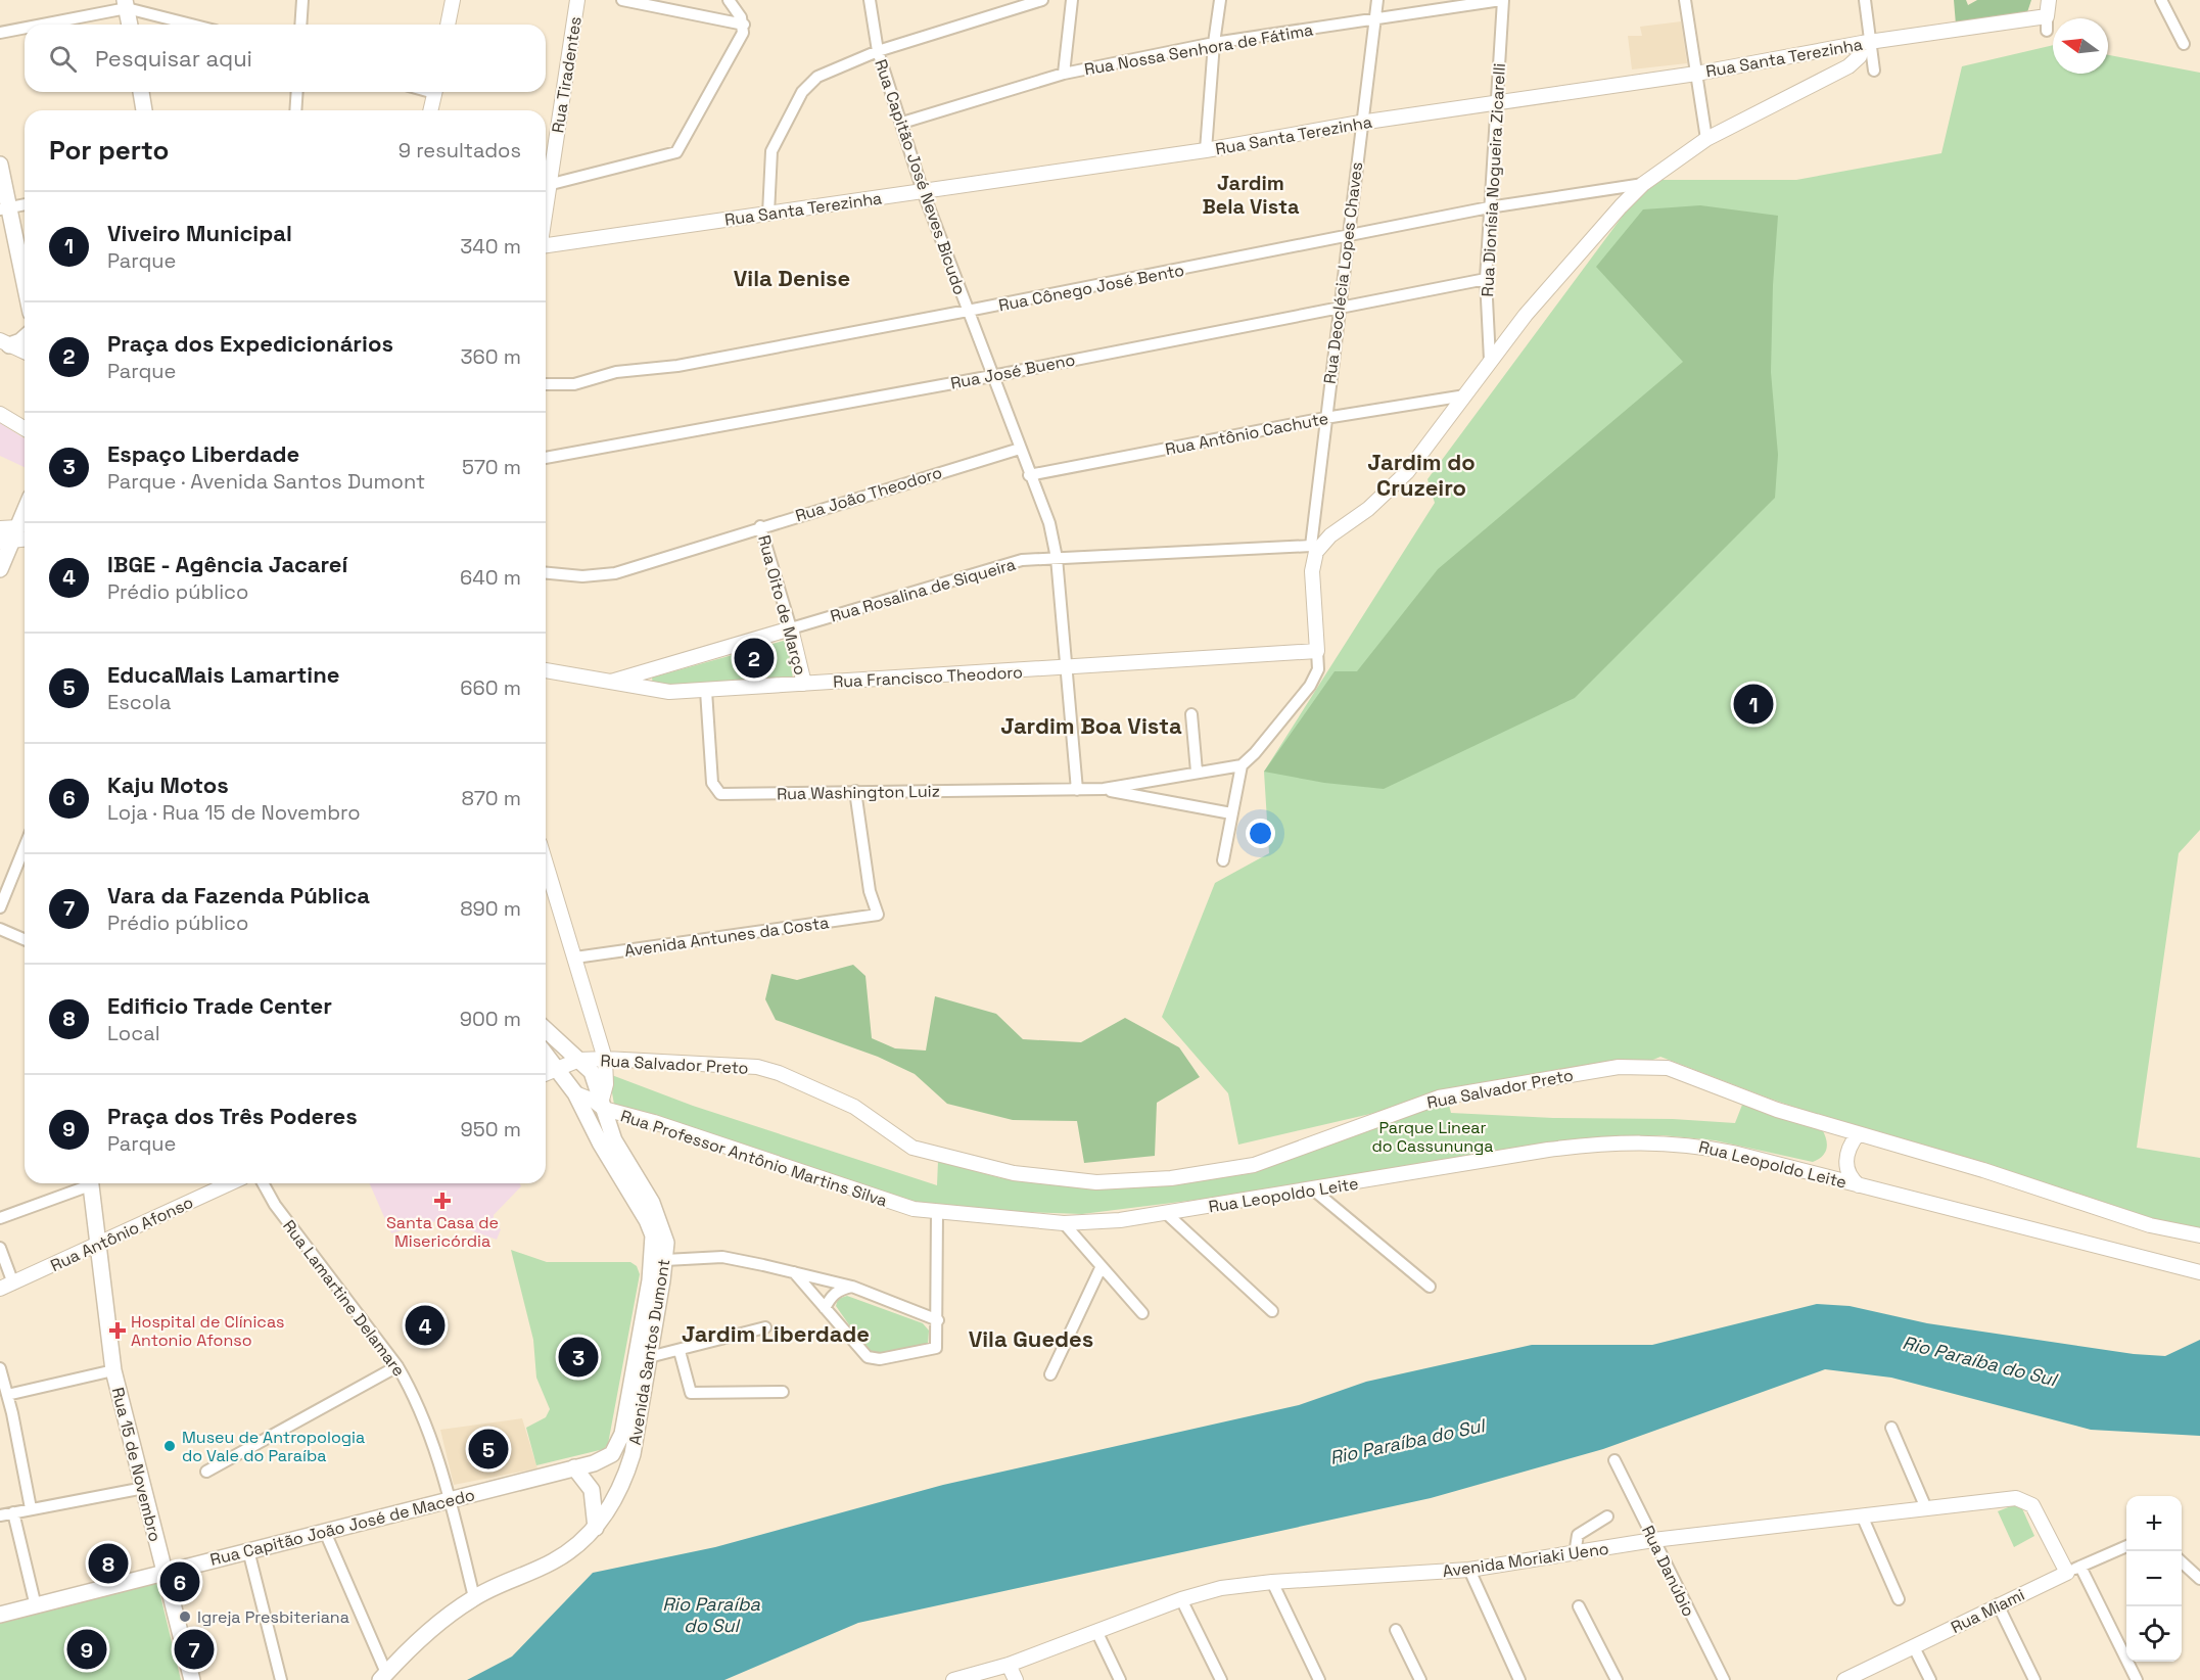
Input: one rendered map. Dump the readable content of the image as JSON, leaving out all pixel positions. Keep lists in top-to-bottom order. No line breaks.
{"streets":{"main road":["Avenida Santos Dumont","Rua 15 de Novembro","Rua Capitão João José de Macedo"],"street":["Rua Nossa Senhora de Fátima","Rua Santa Terezinha","Rua Tiradentes","Rua Capitão José Neves Bicudo","Rua Dionísia Nogueira Zicarelli","Rua Deoclécia Lopes Chaves","Rua Cônego José Bento","Rua José Bueno","Rua Antônio Cachute","Rua João Theodoro","Rua Rosalina de Siqueira","Rua Oito de Março","Rua Francisco Theodoro","Rua Washington Luiz","Avenida Antunes da Costa","Rua Salvador Preto","Rua Professor Antônio Martins Silva","Rua Leopoldo Leite","Rua Antônio Afonso","Rua Lamartine Delamare","Avenida Moriaki Ueno","Rua Danúbio","Rua Miami"]},"crossings":[["Rua Nossa Senhora de Fátima","Rua Capitão José Neves Bicudo"],["Rua Nossa Senhora de Fátima","Rua Dionísia Nogueira Zicarelli"],["Rua Nossa Senhora de Fátima","Rua Deoclécia Lopes Chaves"],["Rua Santa Terezinha","Rua Capitão José Neves Bicudo"],["Rua Santa Terezinha","Rua Dionísia Nogueira Zicarelli"],["Rua Santa Terezinha","Rua Deoclécia Lopes Chaves"],["Rua Capitão José Neves Bicudo","Rua Cônego José Bento"],["Rua Capitão José Neves Bicudo","Rua José Bueno"],["Rua Capitão José Neves Bicudo","Rua Antônio Cachute"],["Rua Capitão José Neves Bicudo","Rua João Theodoro"],["Rua Capitão José Neves Bicudo","Rua Rosalina de Siqueira"],["Rua Capitão José Neves Bicudo","Rua Francisco Theodoro"],["Rua Capitão José Neves Bicudo","Rua Washington Luiz"],["Rua Dionísia Nogueira Zicarelli","Rua Cônego José Bento"],["Rua Dionísia Nogueira Zicarelli","Rua José Bueno"],["Rua Deoclécia Lopes Chaves","Rua Cônego José Bento"],["Rua Deoclécia Lopes Chaves","Rua José Bueno"],["Rua Deoclécia Lopes Chaves","Rua Antônio Cachute"],["Rua Deoclécia Lopes Chaves","Rua Rosalina de Siqueira"],["Rua João Theodoro","Rua Oito de Março"],["Rua Rosalina de Siqueira","Rua Oito de Março"],["Rua Rosalina de Siqueira","Rua Francisco Theodoro"],["Rua Oito de Março","Rua Francisco Theodoro"],["Rua Francisco Theodoro","Rua Washington Luiz"],["Rua Washington Luiz","Avenida Antunes da Costa"],["Rua Salvador Preto","Avenida Santos Dumont"],["Rua Professor Antônio Martins Silva","Rua Leopoldo Leite"],["Rua Professor Antônio Martins Silva","Avenida Santos Dumont"],["Rua Antônio Afonso","Rua 15 de Novembro"],["Rua Lamartine Delamare","Avenida Santos Dumont"],["Rua Lamartine Delamare","Rua Capitão João José de Macedo"],["Avenida Santos Dumont","Rua Capitão João José de Macedo"],["Rua 15 de Novembro","Rua Capitão João José de Macedo"],["Avenida Moriaki Ueno","Rua Danúbio"],["Avenida Moriaki Ueno","Rua Miami"]],"districts":["Jardim Bela Vista","Vila Denise","Jardim do Cruzeiro","Jardim Boa Vista","Jardim Liberdade","Vila Guedes"],"water":["Rio Paraíba do Sul"],"parks":["Parque Linear do Cassununga"],"places":{"health":["Santa Casa de Misericórdia","Hospital de Clínicas Antonio Afonso"],"other":["Museu de Antropologia do Vale do Paraíba","Igreja Presbiteriana"]},"north":"left","page":{"search":"Pesquisar aqui","heading":["Por perto","9 resultados"],"list":[{"mark":"1","name":"Viveiro Municipal","note":"Parque","value":"340 m"},{"mark":"2","name":"Praça dos Expedicionários","note":"Parque","value":"360 m"},{"mark":"3","name":"Espaço Liberdade","note":"Parque · Avenida Santos Dumont","value":"570 m"},{"mark":"4","name":"IBGE - Agência Jacareí","note":"Prédio público","value":"640 m"},{"mark":"5","name":"EducaMais Lamartine","note":"Escola","value":"660 m"},{"mark":"6","name":"Kaju Motos","note":"Loja · Rua 15 de Novembro","value":"870 m"},{"mark":"7","name":"Vara da Fazenda Pública","note":"Prédio público","value":"890 m"},{"mark":"8","name":"Edificio Trade Center","note":"Local","value":"900 m"},{"mark":"9","name":"Praça dos Três Poderes","note":"Parque","value":"950 m"}],"pins":["2","1","4","3","5","8","6","7","9"],"map_buttons":["+","−"]}}
